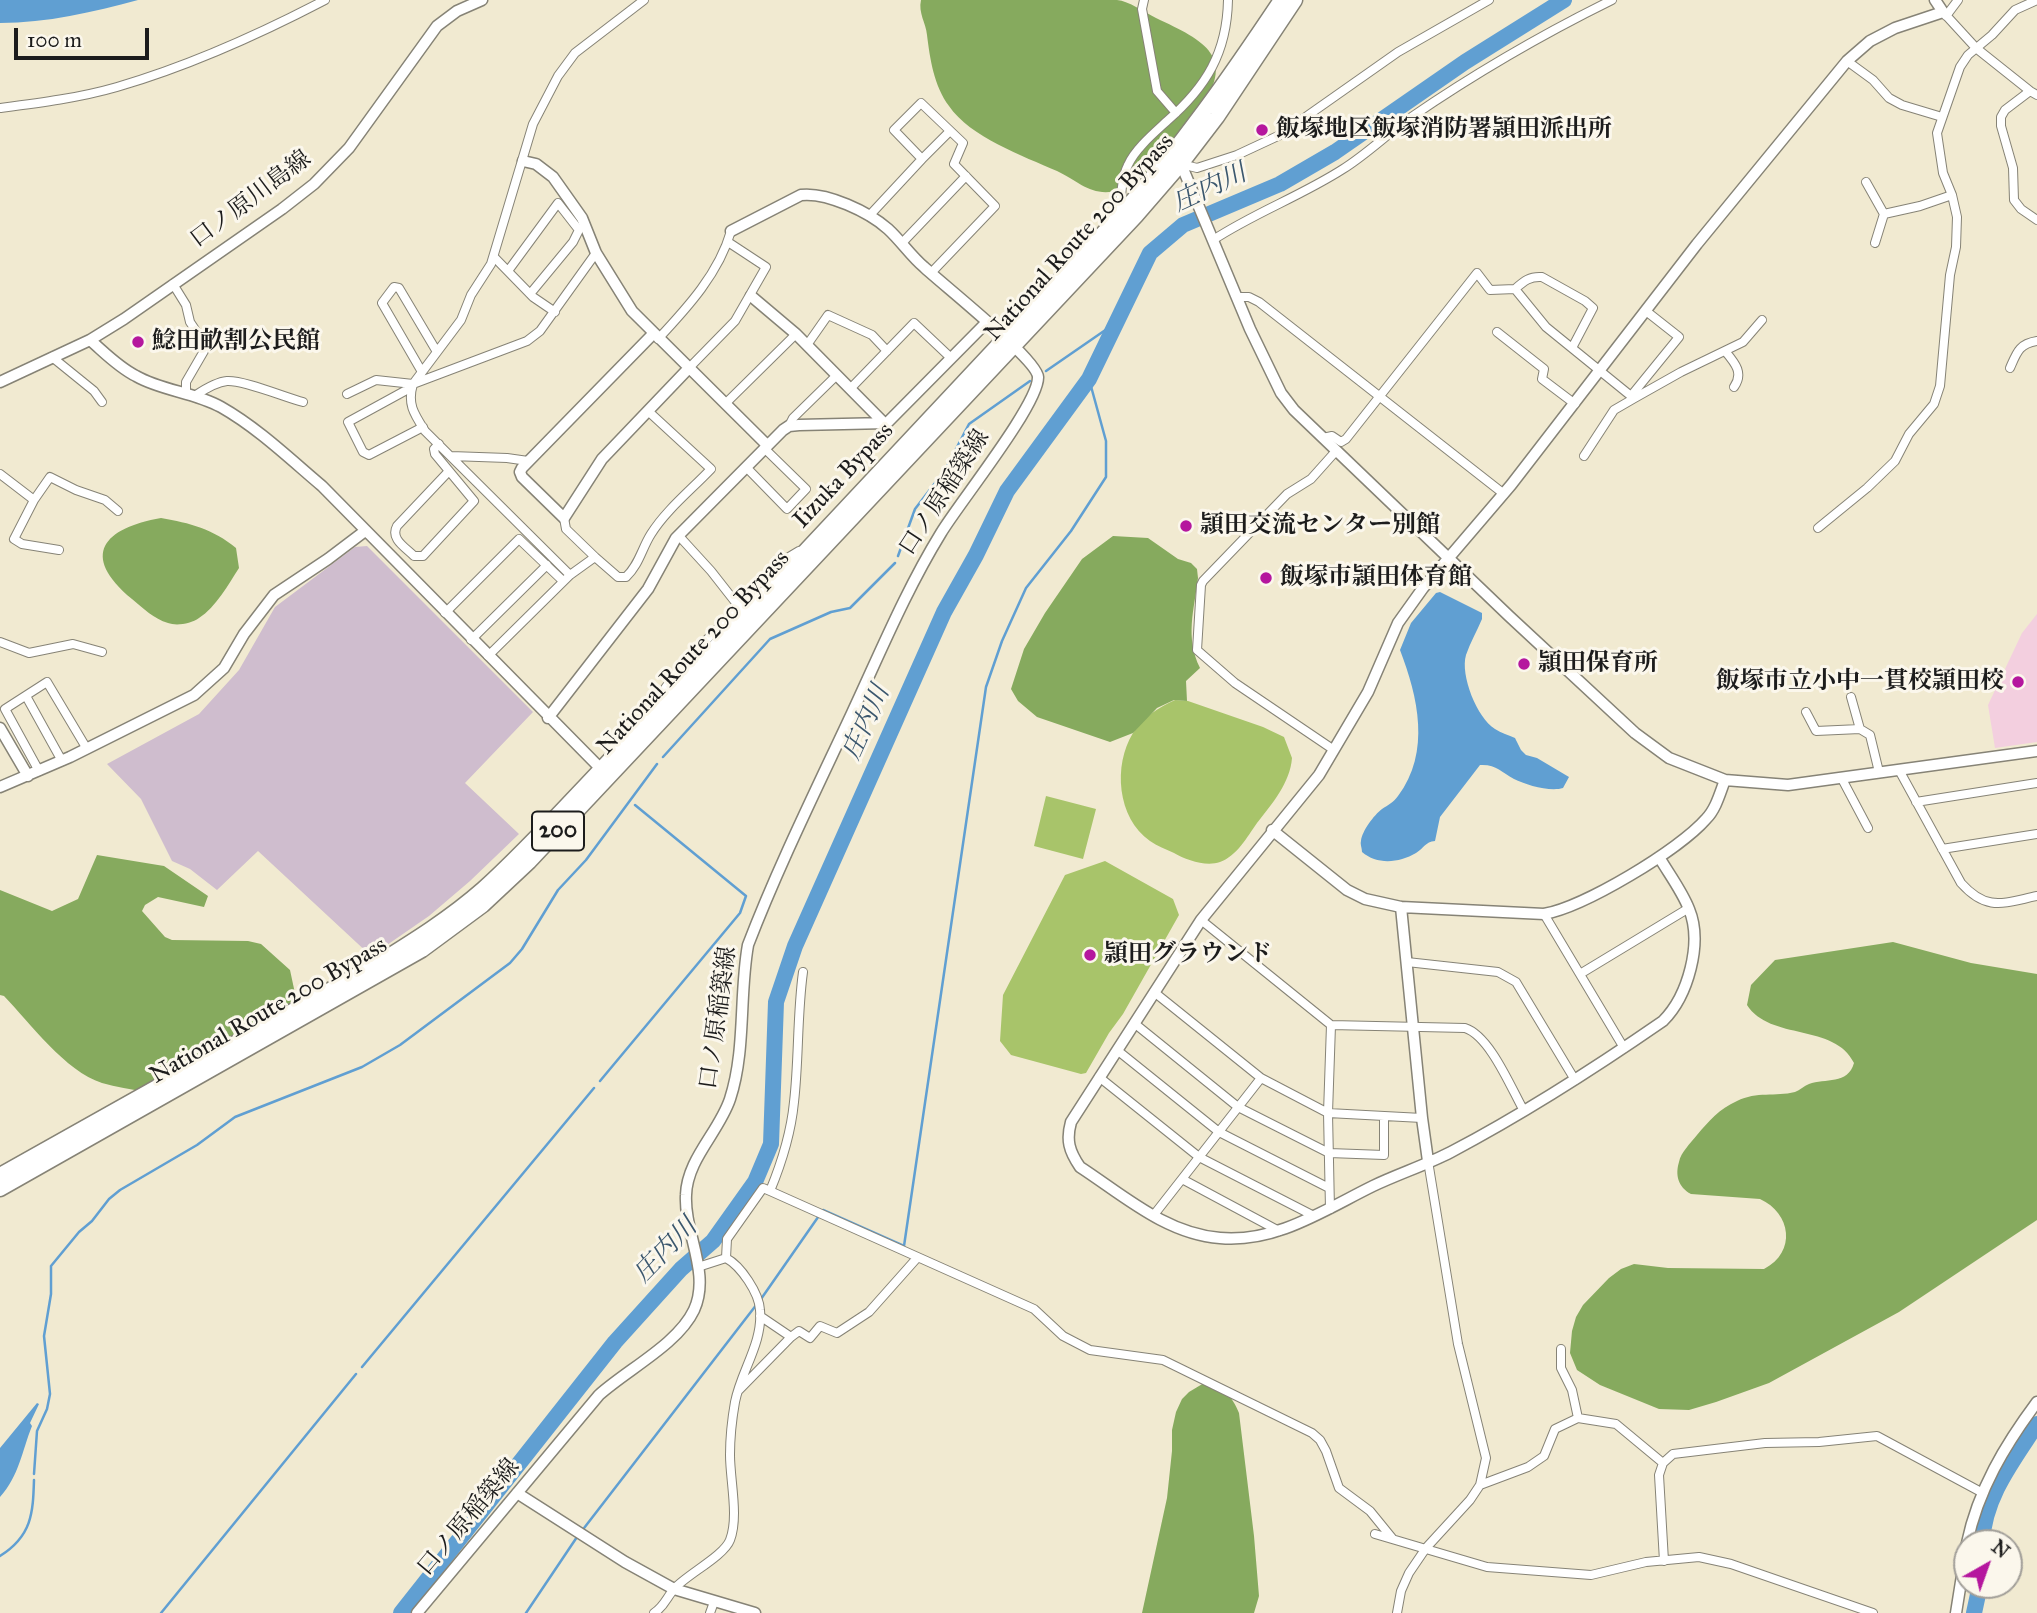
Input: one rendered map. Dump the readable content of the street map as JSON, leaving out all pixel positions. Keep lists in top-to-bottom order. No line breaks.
{"streets":{"highway":["National Route 200 Bypass","Iizuka Bypass","200"],"street":["口ノ原川島線","口ノ原稲築線"]},"crossings":[["National Route 200 Bypass","Iizuka Bypass"],["National Route 200 Bypass","口ノ原稲築線"],["Iizuka Bypass","口ノ原稲築線"]],"water":["庄内川"],"places":["飯塚地区飯塚消防署頴田派出所","鯰田畝割公民館","頴田交流センター別館","飯塚市頴田体育館","頴田保育所","飯塚市立小中一貫校頴田校","頴田グラウンド"],"scale_bar":"100 m","north":"top right"}
